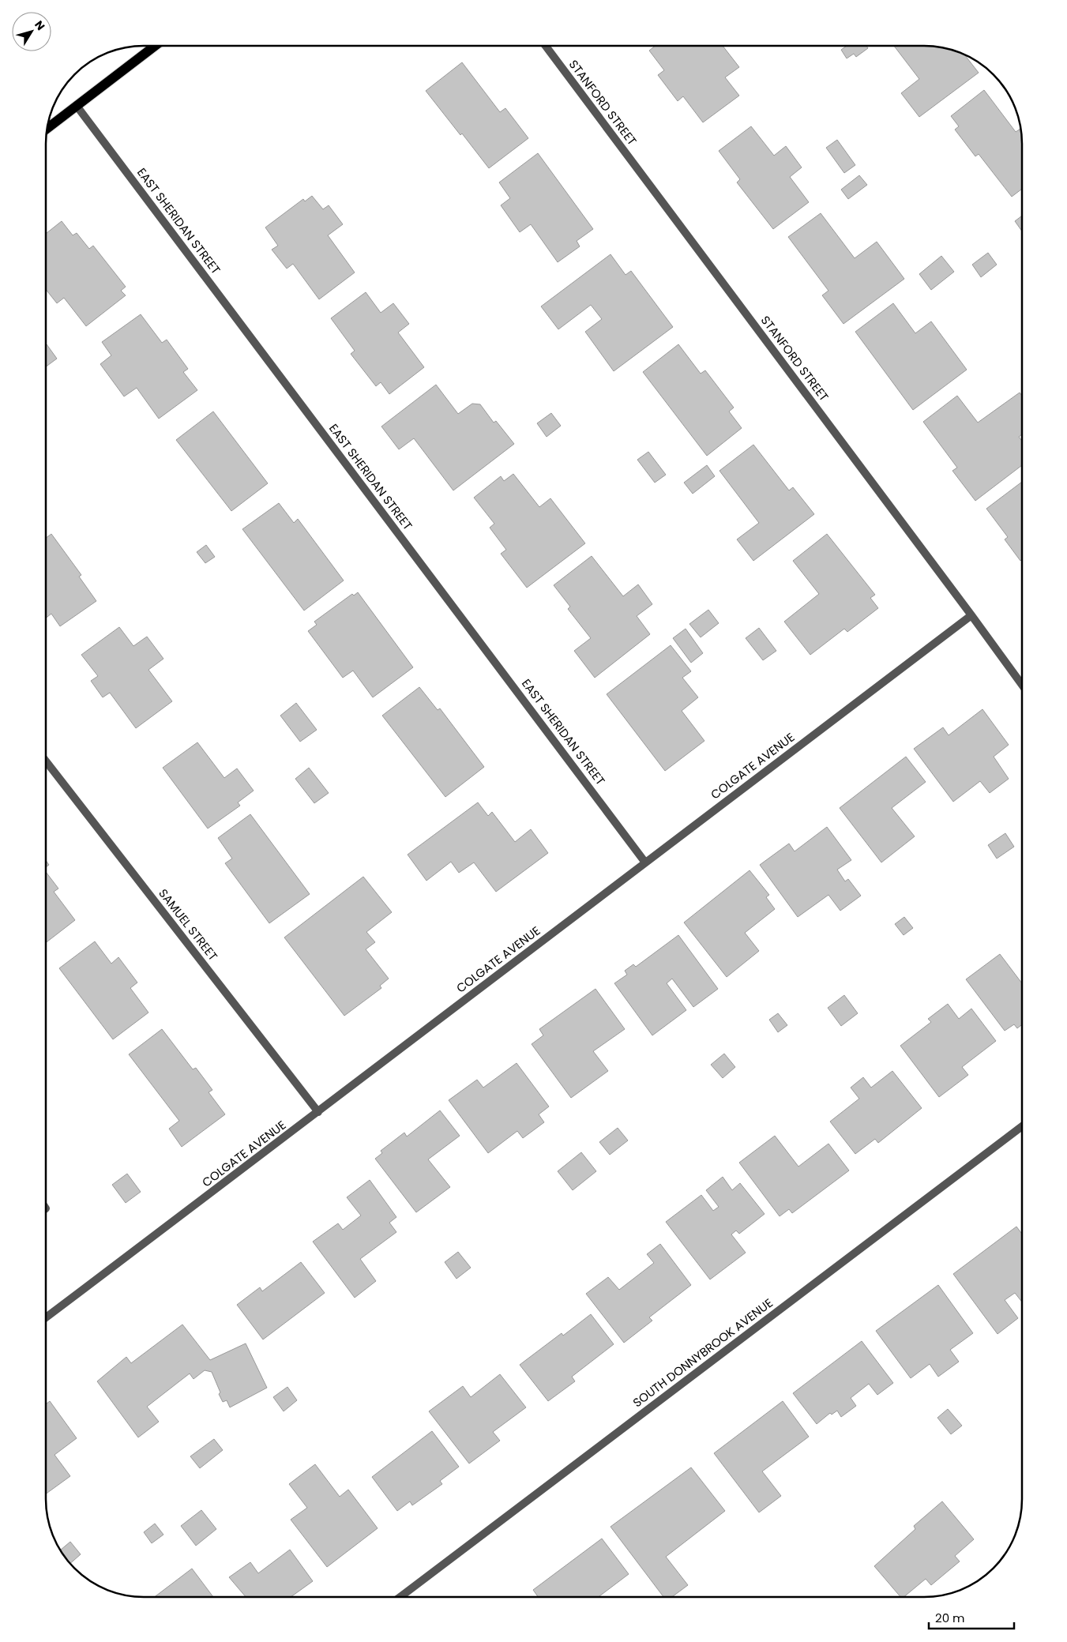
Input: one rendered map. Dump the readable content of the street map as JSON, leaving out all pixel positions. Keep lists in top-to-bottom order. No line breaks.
{"streets":{"street":["STANFORD STREET","EAST SHERIDAN STREET","COLGATE AVENUE","SAMUEL STREET","SOUTH DONNYBROOK AVENUE"]},"crossings":[["STANFORD STREET","COLGATE AVENUE"],["EAST SHERIDAN STREET","COLGATE AVENUE"],["COLGATE AVENUE","SAMUEL STREET"]],"scale_bar":"20 m","north":"top right"}
